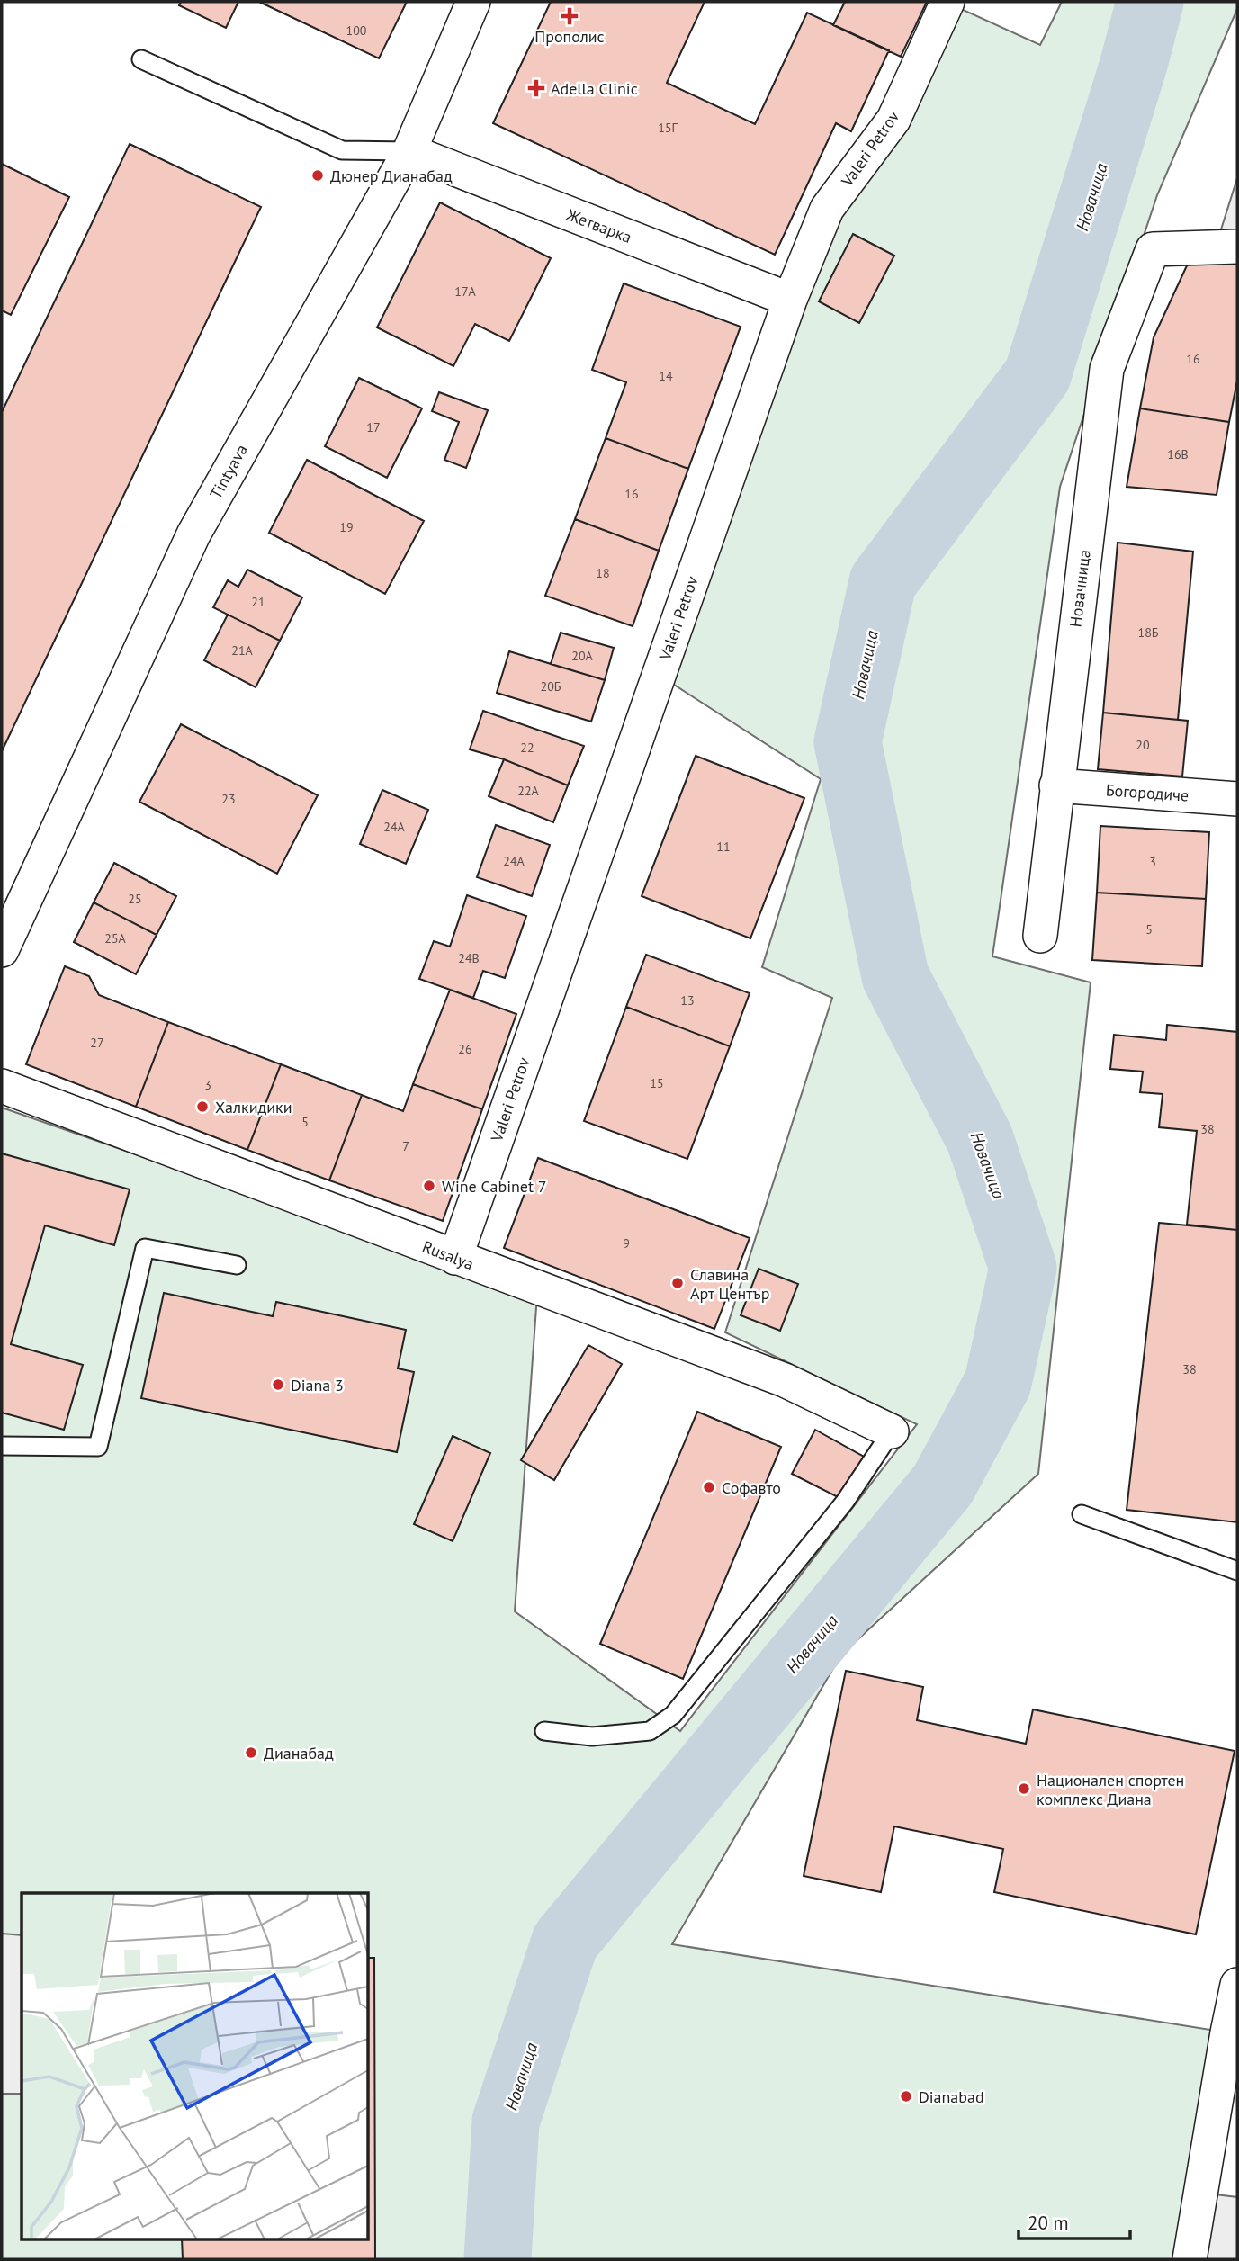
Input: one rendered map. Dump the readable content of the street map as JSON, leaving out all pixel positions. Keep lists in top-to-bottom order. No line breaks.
{"streets":{"street":["Valeri Petrov","Жетварка","Tintyava","Новачница","Богородиче","Rusalya"]},"crossings":[["Valeri Petrov","Жетварка"],["Valeri Petrov","Rusalya"],["Жетварка","Tintyava"],["Новачница","Богородиче"]],"water":["Новачица"],"places":{"health":["Прополис","Adella Clinic"],"other":["Дюнер Дианабад","Халкидики","Wine Cabinet 7","Славина Арт Център","Diana 3","Софавто","Дианабад","Национален спортен комплекс Диана","Dianabad"]},"house_numbers":["100","15Г","17А","16","14","17","16В","16","19","18","21","18Б","21А","20А","20Б","20","22","22А","23","24А","11","24А","3","25","5","25А","24В","13","27","26","15","3","5","38","7","9","38"],"scale_bar":"20 m"}
